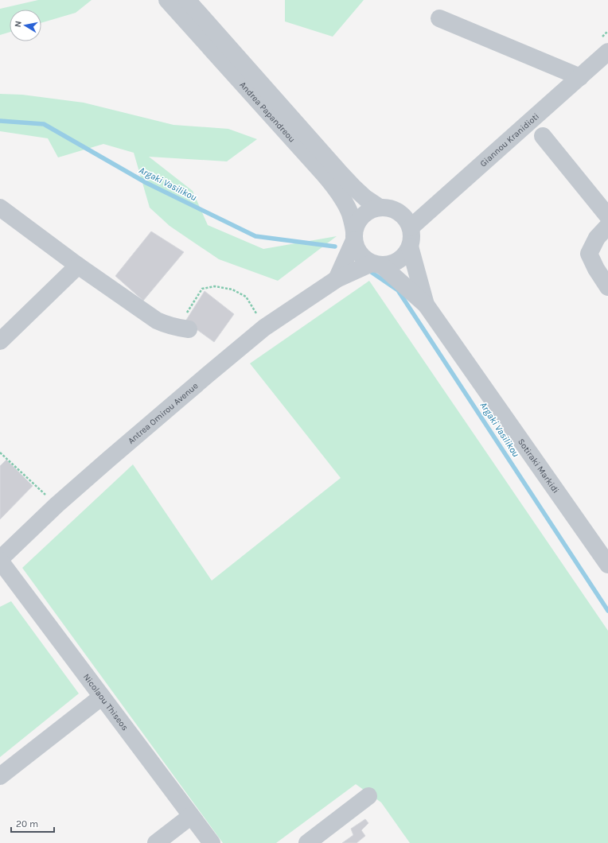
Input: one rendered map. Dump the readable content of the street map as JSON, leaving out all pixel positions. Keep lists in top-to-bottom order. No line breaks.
{"streets":{"street":["Andrea Papandreou","Giannou Kranidioti","Antrea Omirou Avenue","Sotiraki Markidi","Nicolaou Thiseos"]},"crossings":[["Andrea Papandreou","Giannou Kranidioti"],["Andrea Papandreou","Antrea Omirou Avenue"],["Andrea Papandreou","Sotiraki Markidi"],["Giannou Kranidioti","Antrea Omirou Avenue"],["Giannou Kranidioti","Sotiraki Markidi"],["Antrea Omirou Avenue","Sotiraki Markidi"],["Antrea Omirou Avenue","Nicolaou Thiseos"]],"water":["Argaki Vasilikou"],"scale_bar":"20 m","north":"left"}
